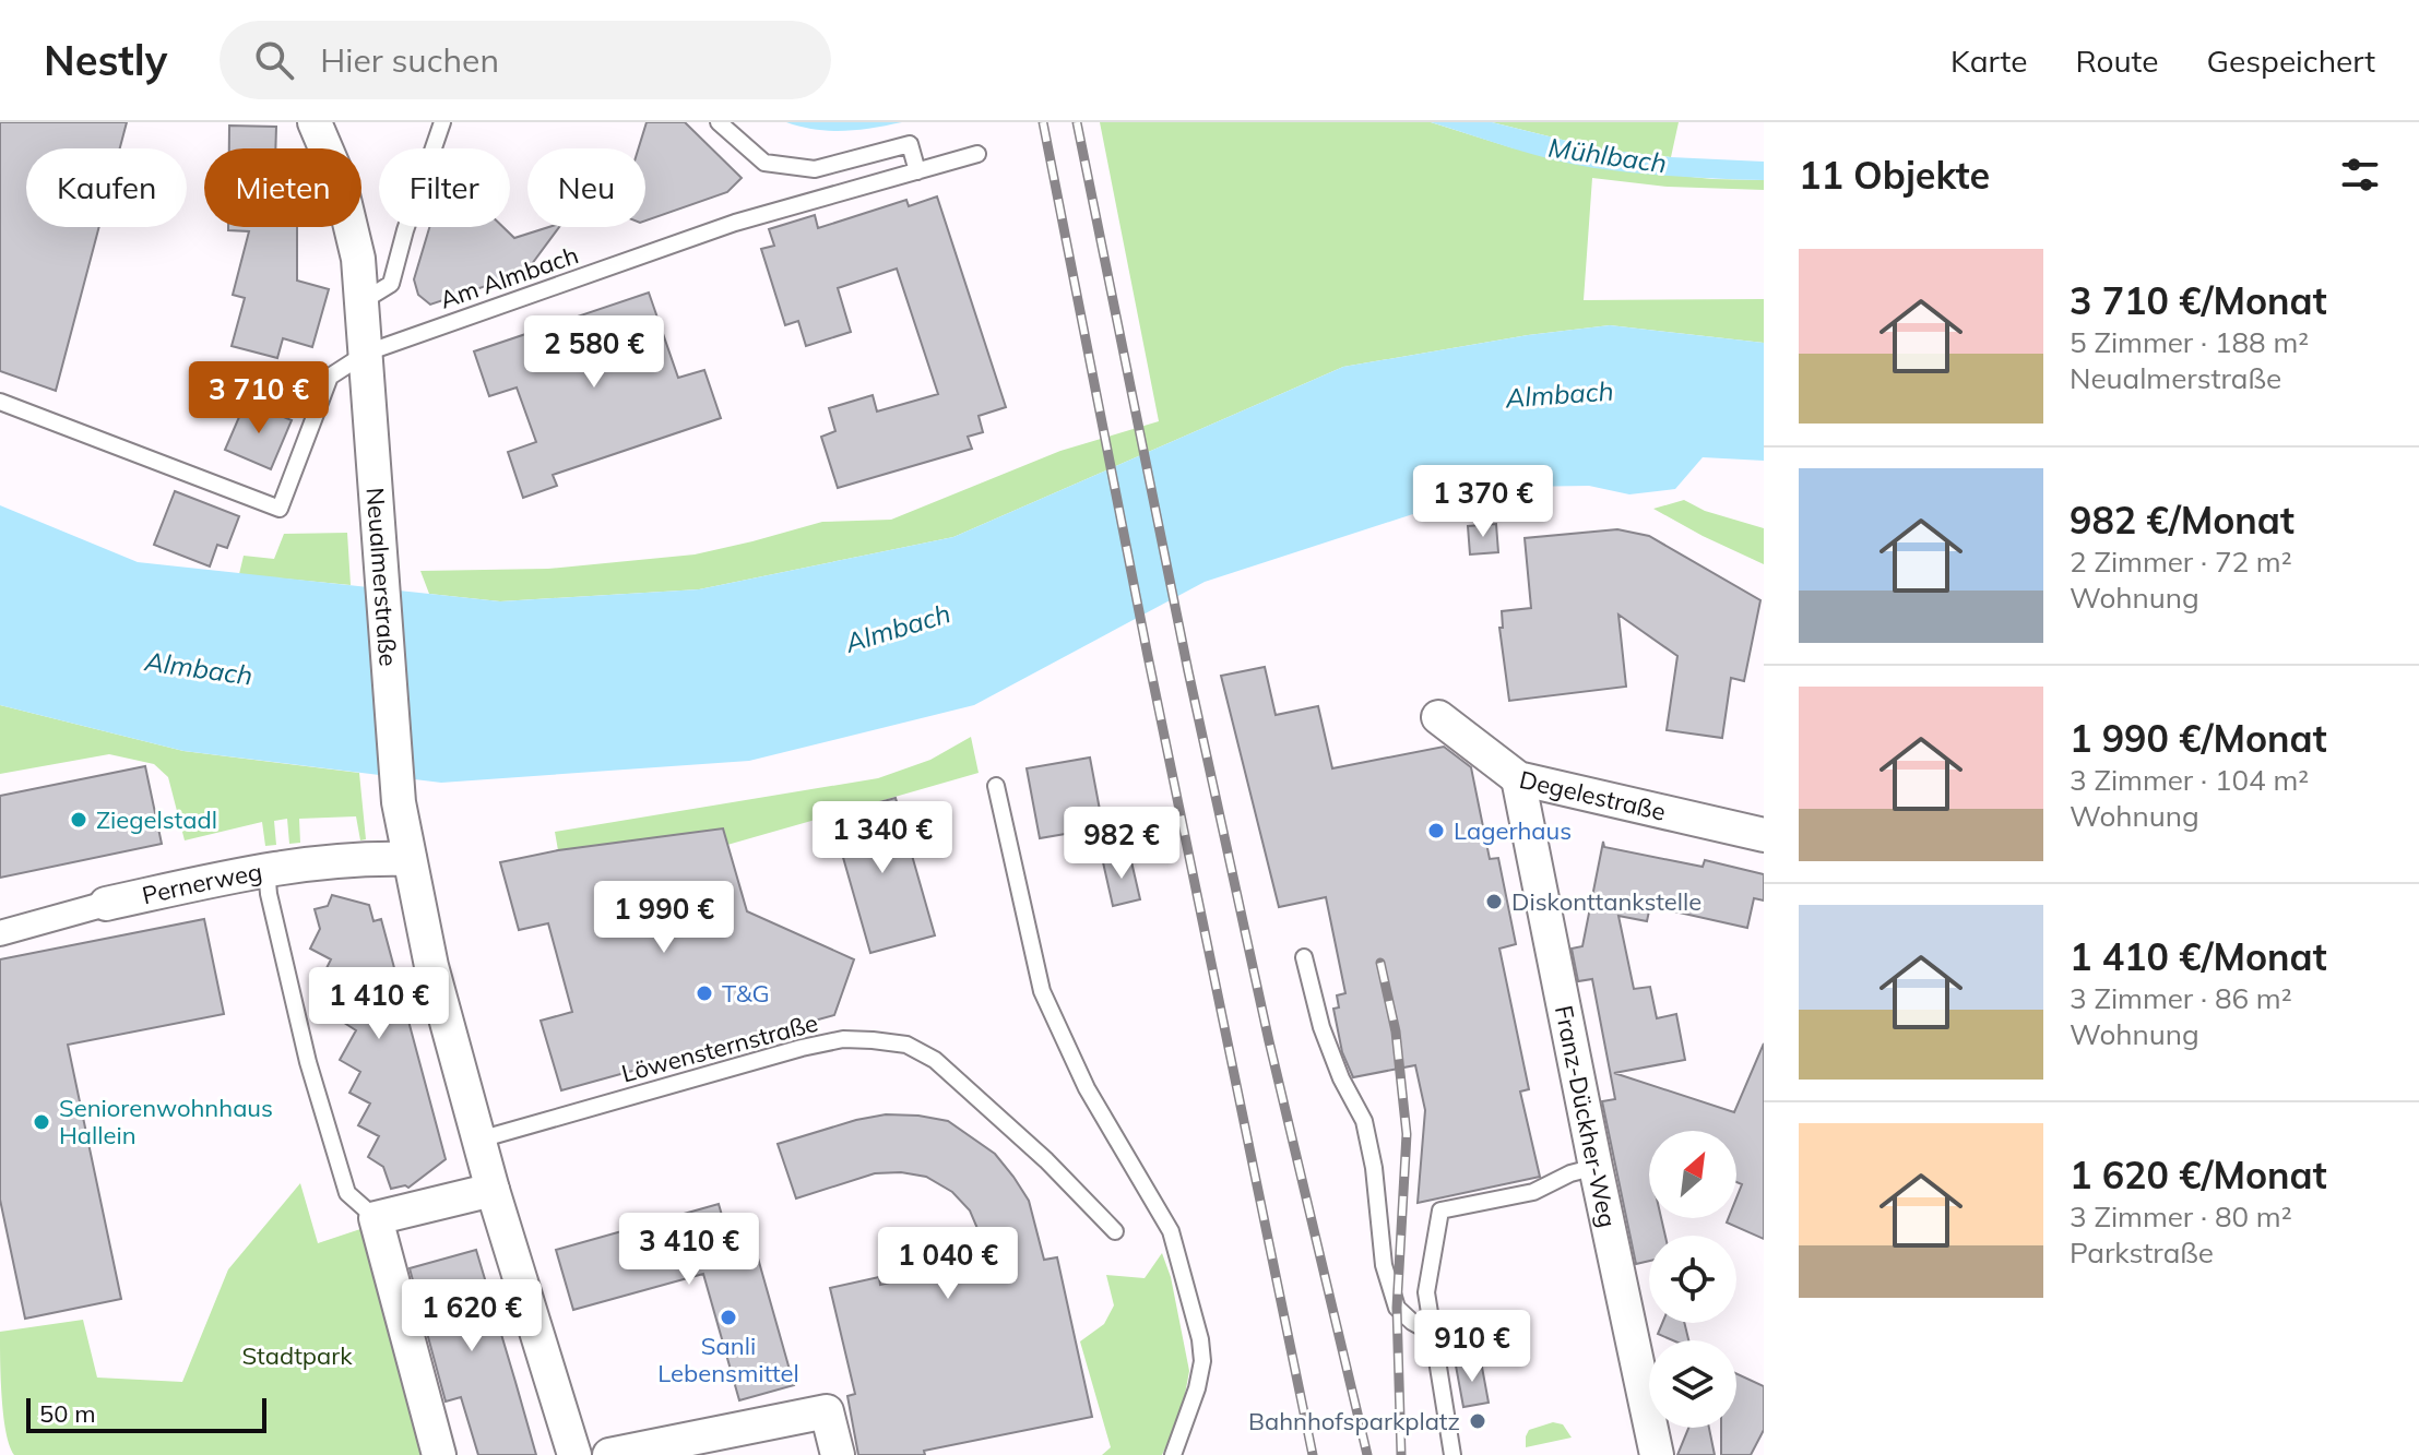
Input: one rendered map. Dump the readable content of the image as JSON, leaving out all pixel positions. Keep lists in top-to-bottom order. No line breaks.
{"streets":{"street":["Neualmerstraße","Degelestraße","Pernerweg","Franz-Dückher-Weg"],"lane":["Am Almbach","Löwensternstraße"]},"crossings":[["Am Almbach","Neualmerstraße"],["Neualmerstraße","Pernerweg"],["Neualmerstraße","Löwensternstraße"],["Degelestraße","Franz-Dückher-Weg"]],"water":["Mühlbach","Almbach"],"parks":["Stadtpark"],"places":["Ziegelstadl","Lagerhaus","Diskonttankstelle","T&G","Seniorenwohnhaus Hallein","Sanli Lebensmittel","Bahnhofsparkplatz"],"scale_bar":"50 m","north":"top right","page":{"header":"Nestly","search":"Hier suchen","nav":["Karte","Route","Gespeichert"],"heading":"11 Objekte","chip":["Kaufen","Mieten","Filter","Neu"],"list":[{"name":"3 710 €/Monat","note":"5 Zimmer · 188 m² · Neualmerstraße"},{"name":"982 €/Monat","note":"2 Zimmer · 72 m² · Wohnung"},{"name":"1 990 €/Monat","note":"3 Zimmer · 104 m² · Wohnung"},{"name":"1 410 €/Monat","note":"3 Zimmer · 86 m² · Wohnung"},{"name":"1 620 €/Monat","note":"3 Zimmer · 80 m² · Parkstraße"}],"price":["2 580 €","3 710 €","1 370 €","1 340 €","982 €","1 990 €","1 410 €","3 410 €","1 040 €","1 620 €","910 €"],"scale":"50 m"}}
